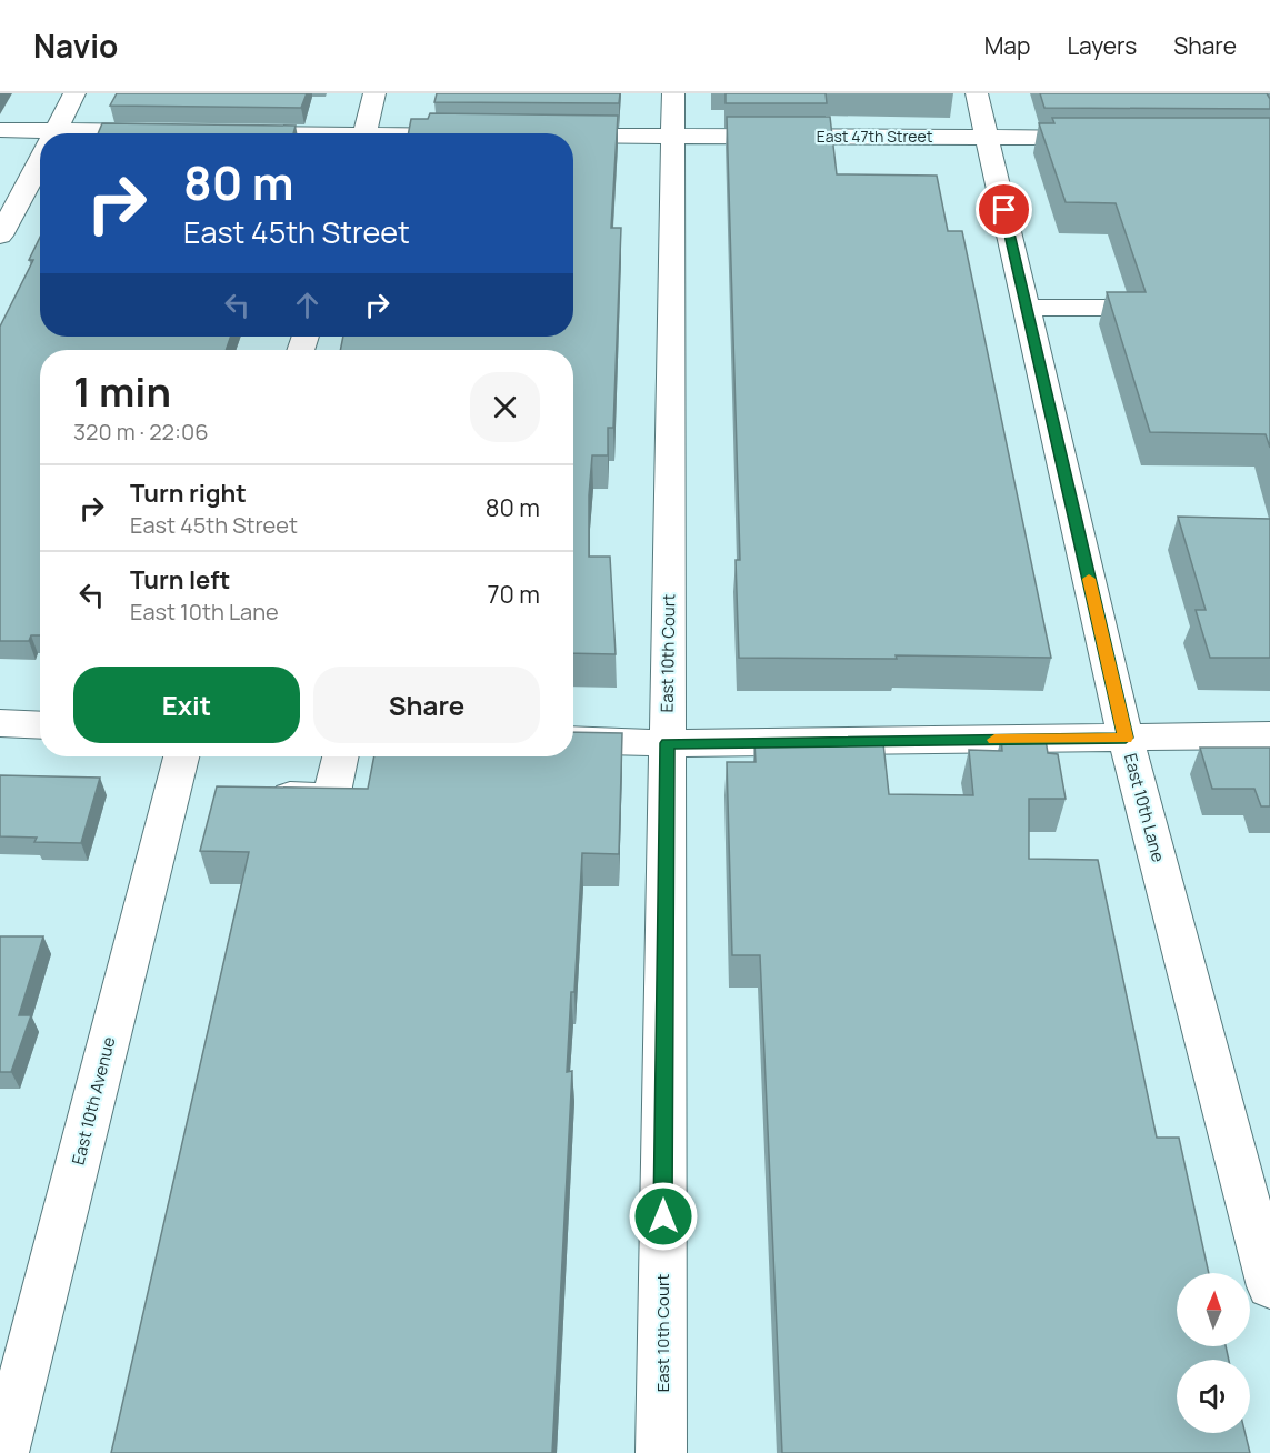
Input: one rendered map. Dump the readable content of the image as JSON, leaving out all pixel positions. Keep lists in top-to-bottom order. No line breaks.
{"streets":{"street":["East 47th Street","East 10th Court","East 10th Lane","East 10th Avenue"]},"crossings":[["East 47th Street","East 10th Court"],["East 47th Street","East 10th Lane"]],"north":"top","page":{"header":"Navio","nav":["Map","Layers","Share"],"turn":["80 m","East 45th Street"],"heading":["1 min","320 m · 22:06"],"list":[{"name":"Turn right","note":"East 45th Street","value":"80 m"},{"name":"Turn left","note":"East 10th Lane","value":"70 m"}],"buttons":["Exit","Share"]}}
